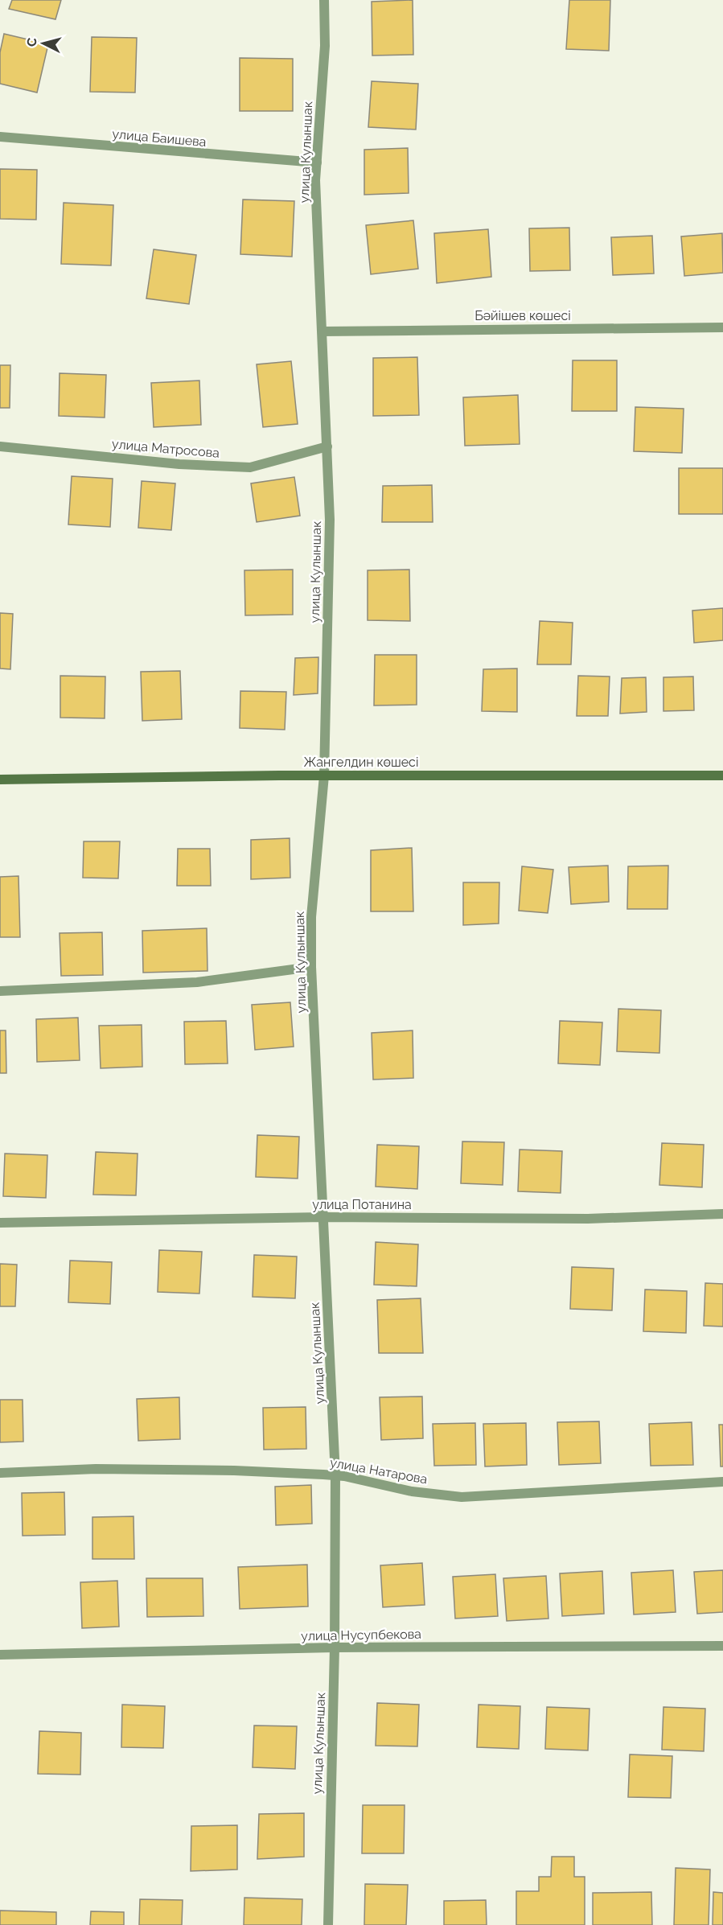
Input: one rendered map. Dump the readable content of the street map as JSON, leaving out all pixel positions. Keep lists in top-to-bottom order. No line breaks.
{"streets":{"main road":["Жангелдин көшесі"],"street":["улица Баишева","улица Кулыншак","Бәйішев көшесі","улица Матросова","улица Потанина","улица Натарова","улица Нусупбекова"]},"crossings":[["улица Баишева","улица Кулыншак"],["улица Кулыншак","Бәйішев көшесі"],["улица Кулыншак","улица Матросова"],["улица Кулыншак","Жангелдин көшесі"],["улица Кулыншак","улица Потанина"],["улица Кулыншак","улица Натарова"],["улица Кулыншак","улица Нусупбекова"]],"north":"left"}
